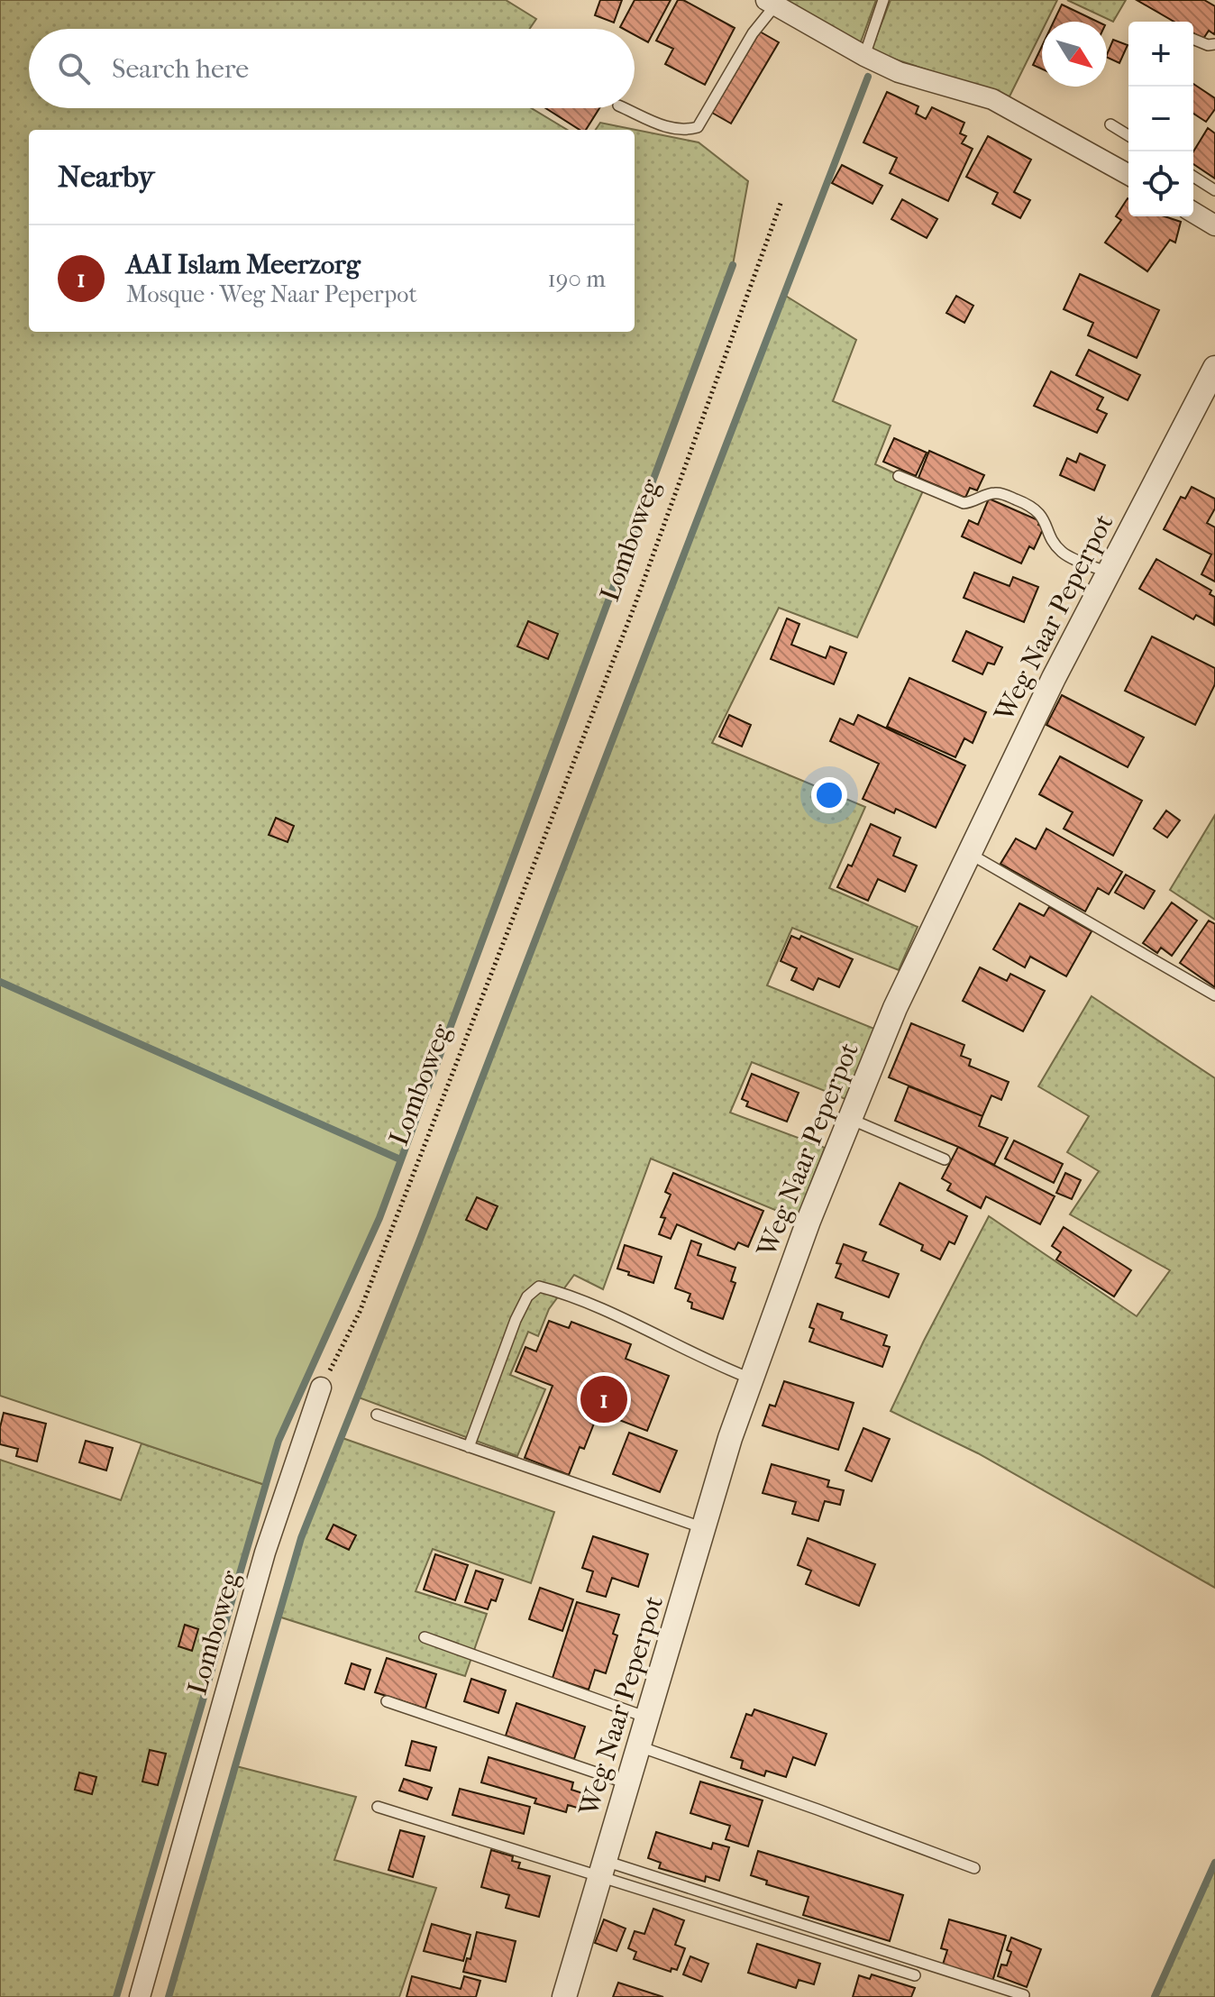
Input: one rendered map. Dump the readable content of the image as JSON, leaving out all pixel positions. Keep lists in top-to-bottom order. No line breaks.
{"streets":{"street":["Lomboweg","Weg Naar Peperpot"]},"north":"bottom right","page":{"map_buttons":["+","−"],"search":"Search here","heading":"Nearby","list":[{"mark":"1","name":"AAI Islam Meerzorg","note":"Mosque · Weg Naar Peperpot","value":"190 m"}],"pins":"1"}}
